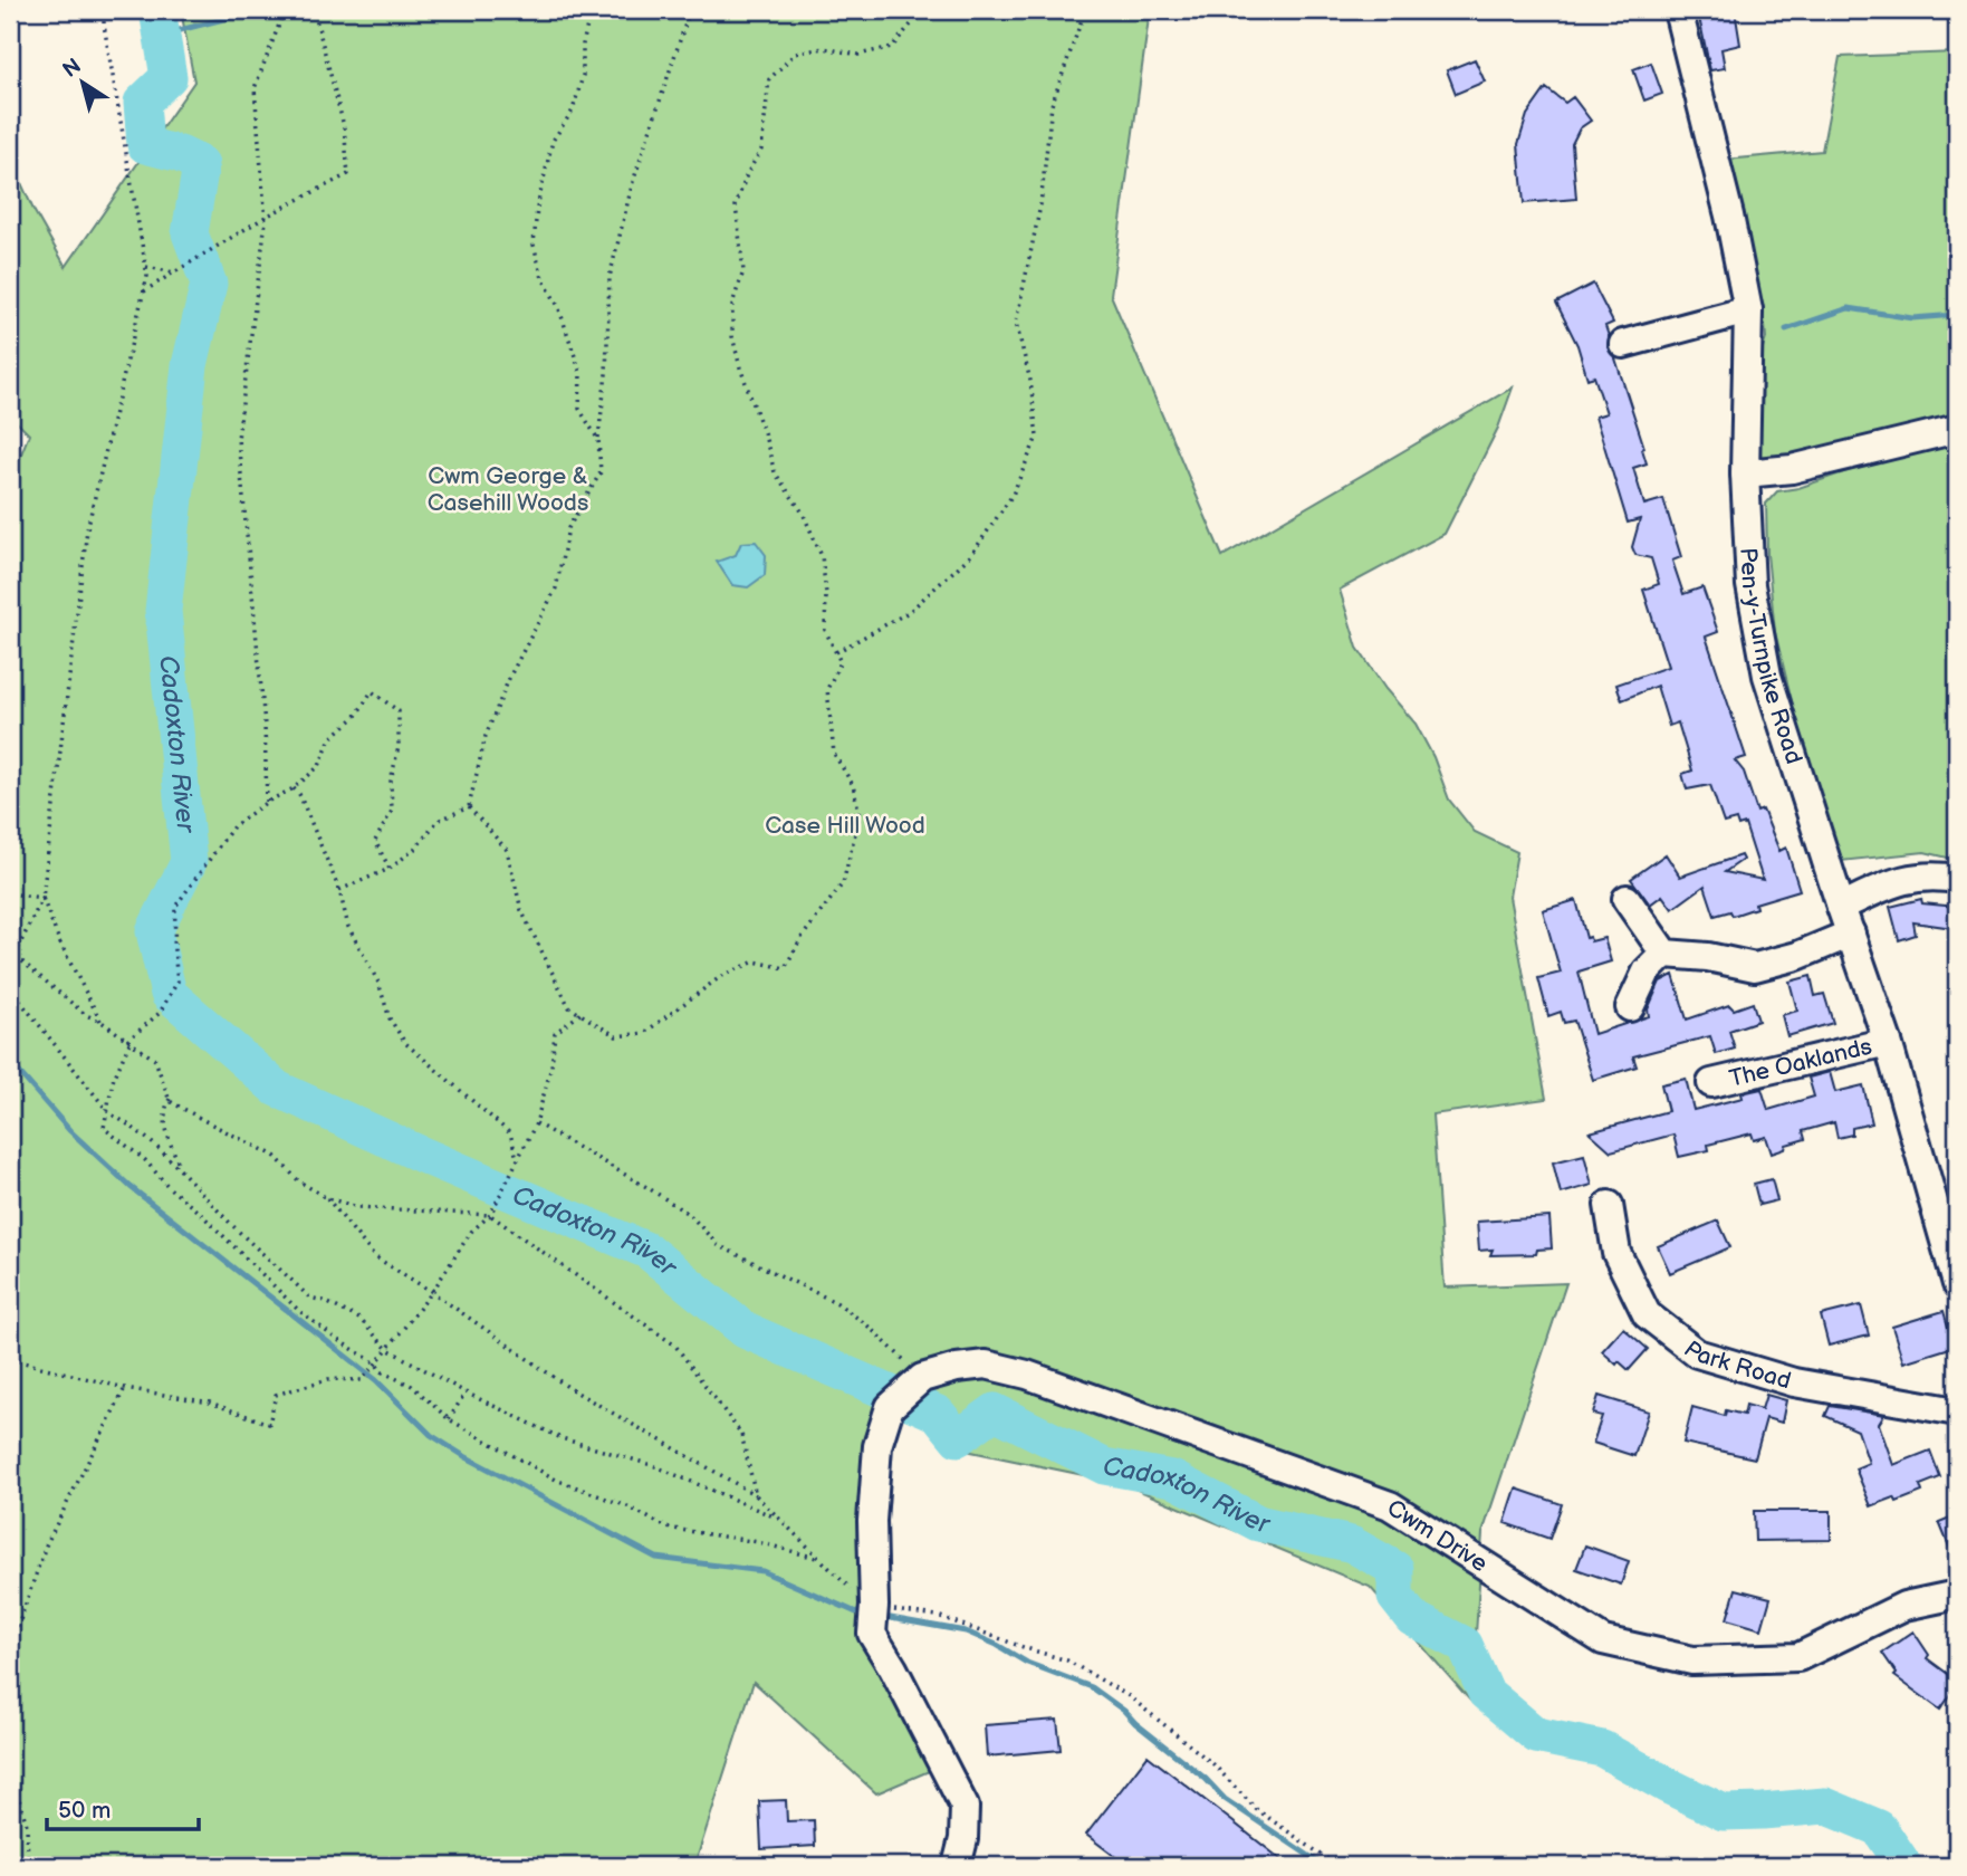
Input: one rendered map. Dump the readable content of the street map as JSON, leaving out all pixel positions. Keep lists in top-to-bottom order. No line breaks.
{"streets":{"street":["Pen-y-Turnpike Road","The Oaklands","Park Road","Cwm Drive"]},"crossings":[["Pen-y-Turnpike Road","The Oaklands"]],"water":["Cadoxton River"],"parks":["Cwm George & Casehill Woods","Case Hill Wood"],"scale_bar":"50 m","north":"top left"}
